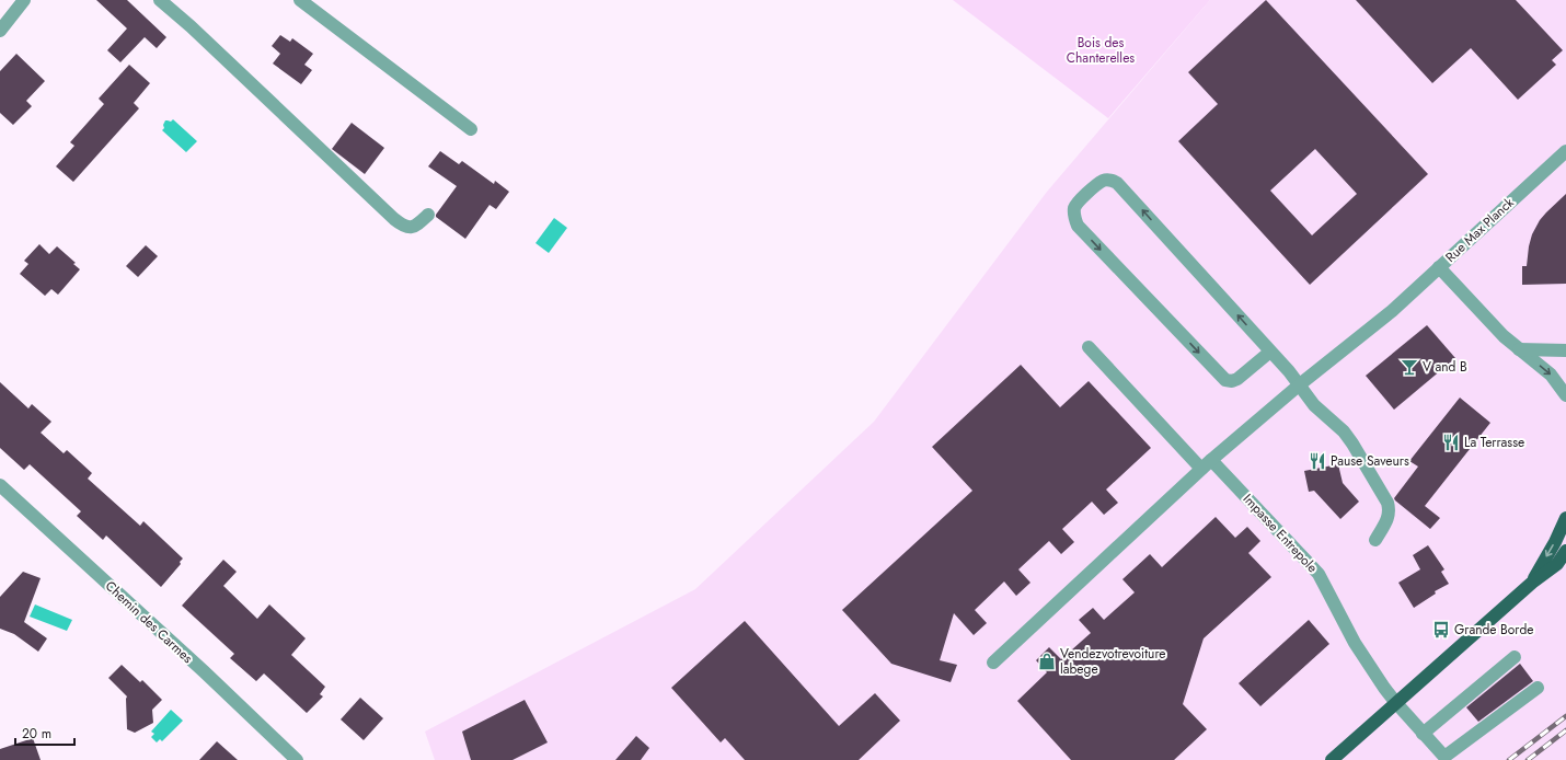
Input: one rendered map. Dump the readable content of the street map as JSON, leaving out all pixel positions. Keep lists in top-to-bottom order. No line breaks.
{"streets":{"street":["Rue Max Planck","Impasse Entrepole","Chemin des Carmes"]},"parks":["Bois des Chanterelles"],"places":{"bar":["V and B"],"restaurant":["La Terrasse","Pause Saveurs"],"bus stop":["Grande Borde"],"shop":["Vendezvotrevoiture labege"]},"scale_bar":"20 m"}
